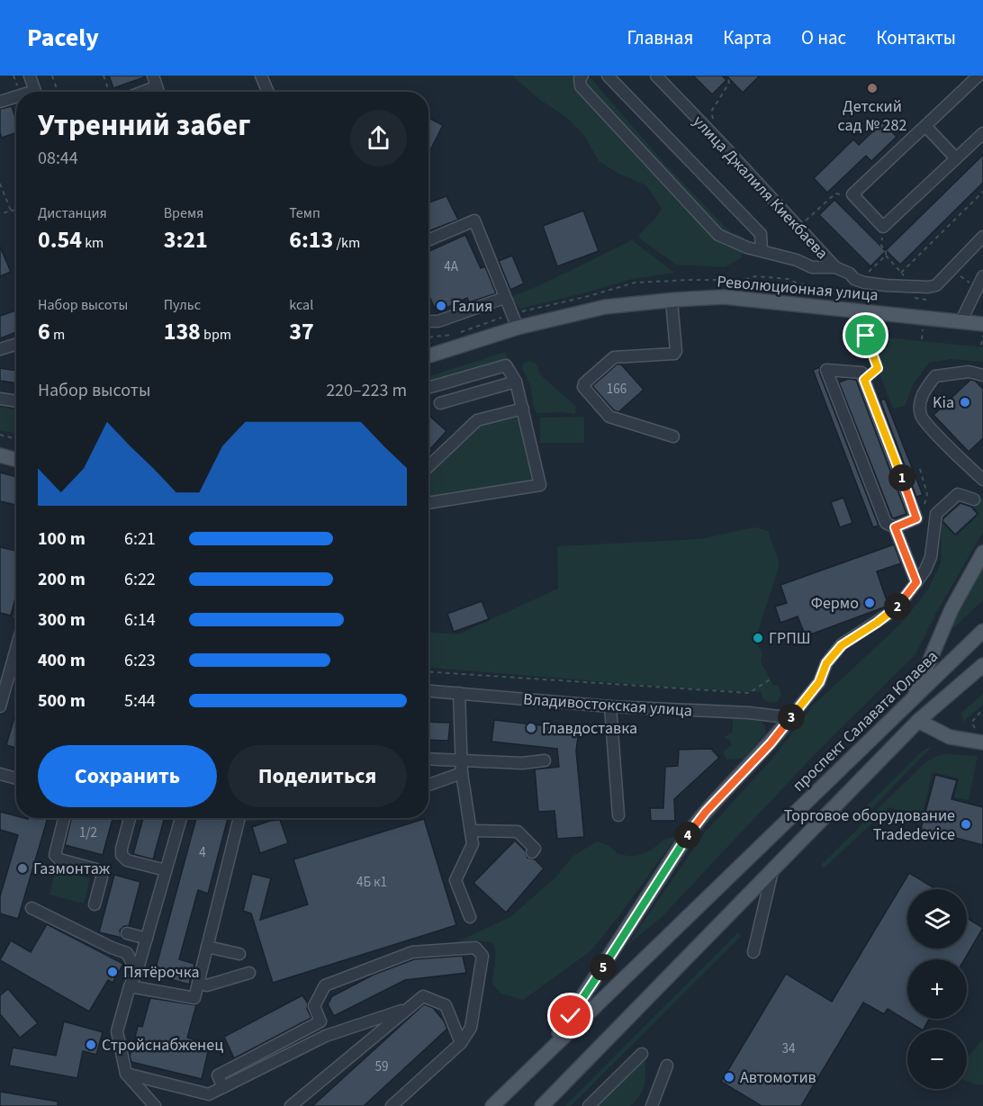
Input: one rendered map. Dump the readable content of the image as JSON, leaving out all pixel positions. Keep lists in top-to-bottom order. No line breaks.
{"streets":{"main road":["Революционная улица","проспект Салавата Юлаева"],"street":["улица Джалиля Киекбаева","Владивостокская улица"]},"places":["Детский сад № 282","Галия","Kia","Фермо","ГРПШ","Главдоставка","Торговое оборудование Tradedevice","Газмонтаж","Пятёрочка","Стройснабженец","Автомотив"],"house_numbers":["4А","166","1/2","4","4Б к1","34","59"],"page":{"header":"Pacely","nav":["Главная","Карта","О нас","Контакты"],"heading":["Утренний забег","08:44"],"stats":[["Дистанция","0.54 km"],["Время","3:21"],["Темп","6:13 /km"],["Набор высоты","6 m"],["Пульс","138 bpm"],["kcal","37"]],"chart":["Набор высоты","220–223 m"],"pins":["1","2","3","4","5"],"list":[{"name":"100 m","note":"6:21"},{"name":"200 m","note":"6:22"},{"name":"300 m","note":"6:14"},{"name":"400 m","note":"6:23"},{"name":"500 m","note":"5:44"}],"buttons":["Сохранить","Поделиться"],"map_buttons":["+","−"]}}
